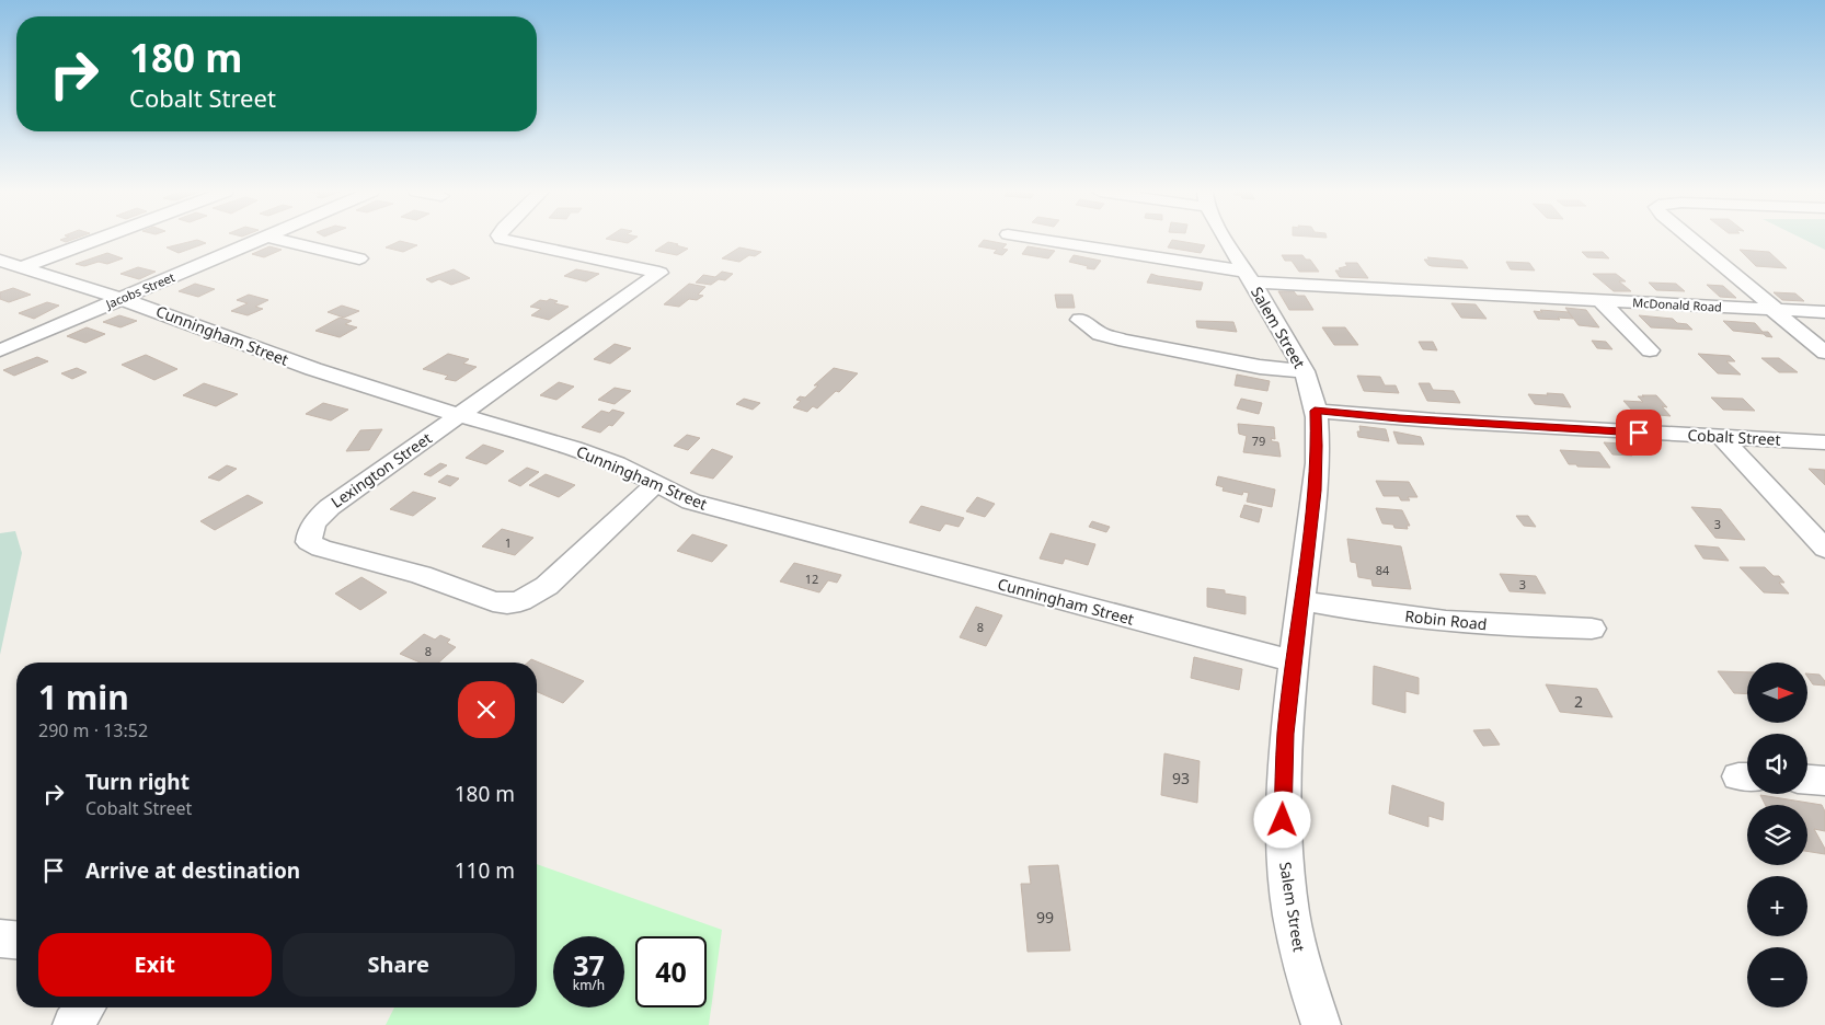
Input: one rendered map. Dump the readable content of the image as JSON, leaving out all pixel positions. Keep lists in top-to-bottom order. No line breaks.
{"streets":{"street":["Jacobs Street","McDonald Road","Salem Street","Cunningham Street","Cobalt Street","Lexington Street","Robin Road"]},"crossings":[["Jacobs Street","Cunningham Street"],["McDonald Road","Salem Street"],["Salem Street","Cunningham Street"],["Salem Street","Cobalt Street"],["Salem Street","Robin Road"],["Cunningham Street","Lexington Street"]],"house_numbers":["79","3","1","84","12","3","8","8","2","93","99"],"north":"right","page":{"turn":["180 m","Cobalt Street"],"map_buttons":["+","−"],"heading":["1 min","290 m · 13:52"],"list":[{"name":"Turn right","note":"Cobalt Street","value":"180 m"},{"name":"Arrive at destination","value":"110 m"}],"buttons":["Exit","Share"],"speed":"37 km/h","limit":"40"}}
